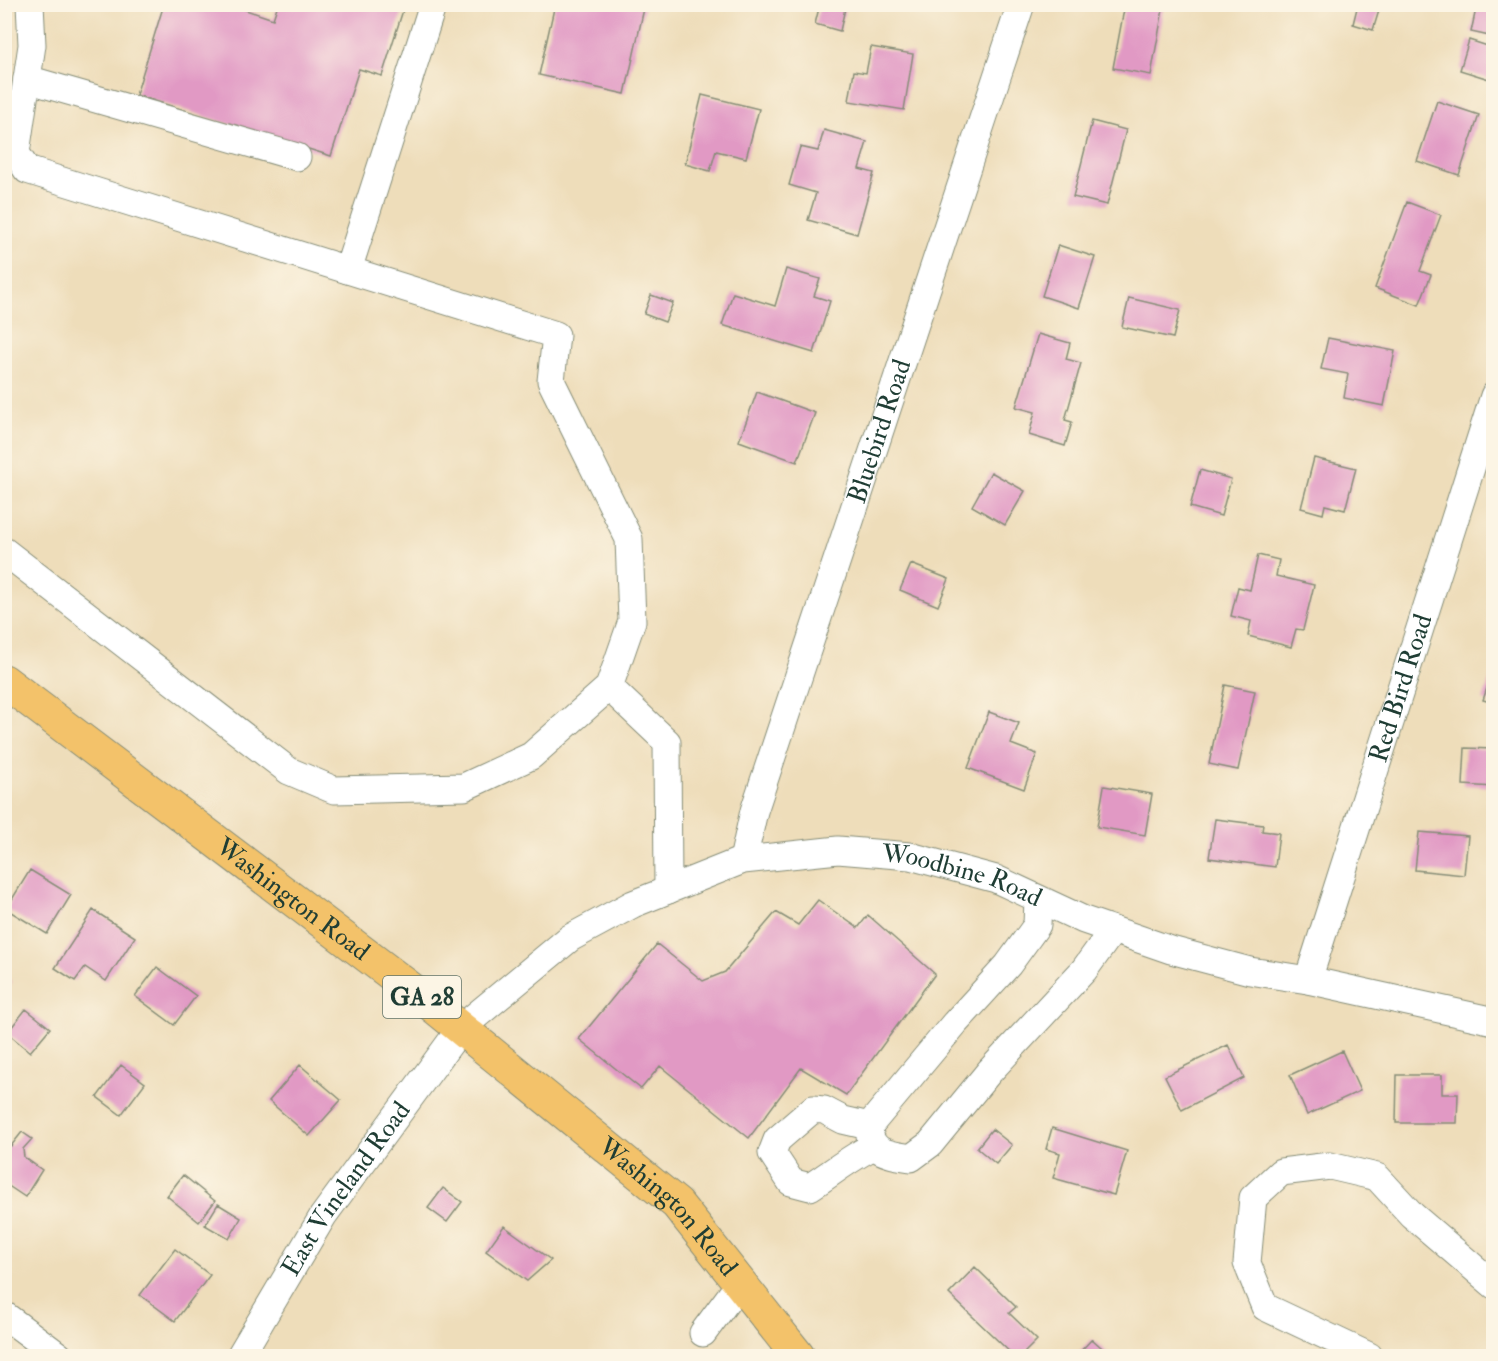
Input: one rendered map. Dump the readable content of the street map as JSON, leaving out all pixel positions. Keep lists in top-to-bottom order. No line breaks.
{"streets":{"main road":["Washington Road","GA 28"],"street":["Bluebird Road","Red Bird Road","Woodbine Road","East Vineland Road"]},"crossings":[["Bluebird Road","Woodbine Road"],["Red Bird Road","Woodbine Road"],["Woodbine Road","Washington Road"],["Woodbine Road","East Vineland Road"],["Washington Road","East Vineland Road"]]}
